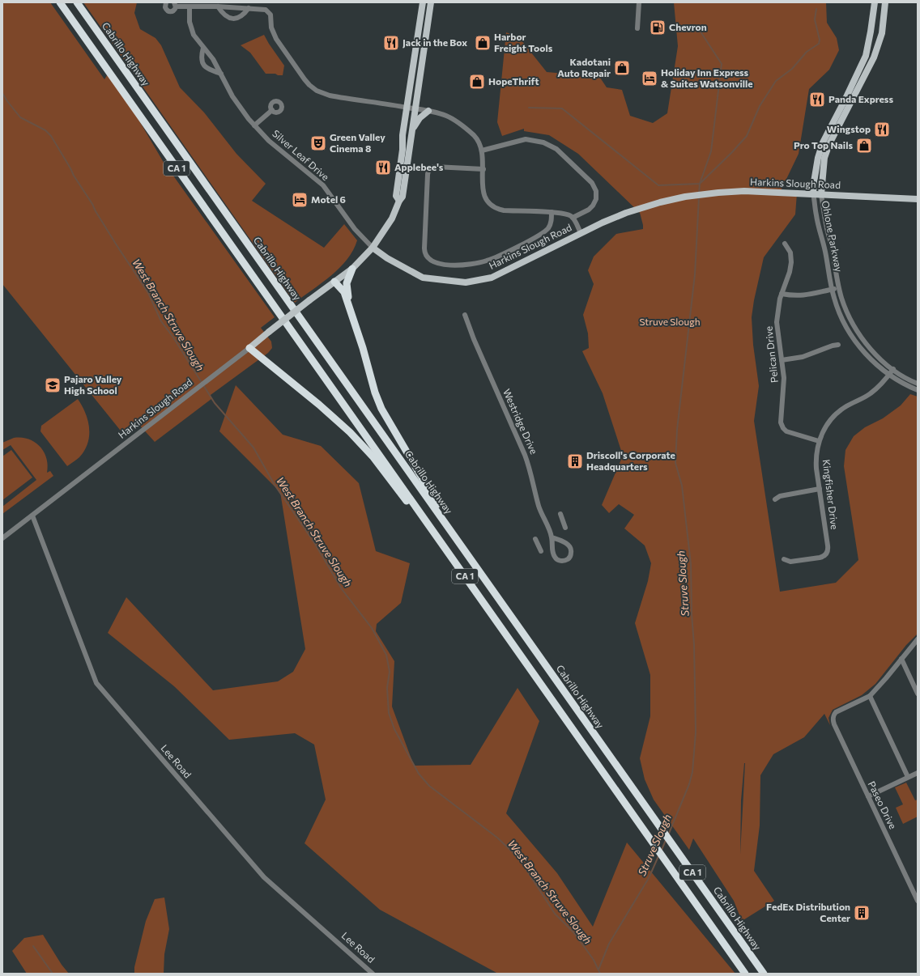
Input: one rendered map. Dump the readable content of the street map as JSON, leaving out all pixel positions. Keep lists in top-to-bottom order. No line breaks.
{"streets":{"highway":["Cabrillo Highway","CA 1"],"main road":["Harkins Slough Road","Ohlone Parkway"],"street":["Silver Leaf Drive","Pelican Drive","Westridge Drive","Kingfisher Drive","Lee Road","Paseo Drive"]},"crossings":[["Silver Leaf Drive","Harkins Slough Road"],["Harkins Slough Road","Ohlone Parkway"],["Harkins Slough Road","Lee Road"],["Ohlone Parkway","Kingfisher Drive"],["Pelican Drive","Kingfisher Drive"]],"water":["West Branch Struve Slough","Struve Slough"],"parks":["Struve Slough"],"places":{"fuel station":["Chevron"],"restaurant":["Jack in the Box","Panda Express","Wingstop","Applebee's"],"shop":["Harbor Freight Tools","Kadotani Auto Repair","HopeThrift","Pro Top Nails"],"hotel":["Holiday Inn Express & Suites Watsonville","Motel 6"],"theatre":["Green Valley Cinema 8"],"school or university":["Pajaro Valley High School"],"building":["Driscoll's Corporate Headquarters","FedEx Distribution Center"]}}
